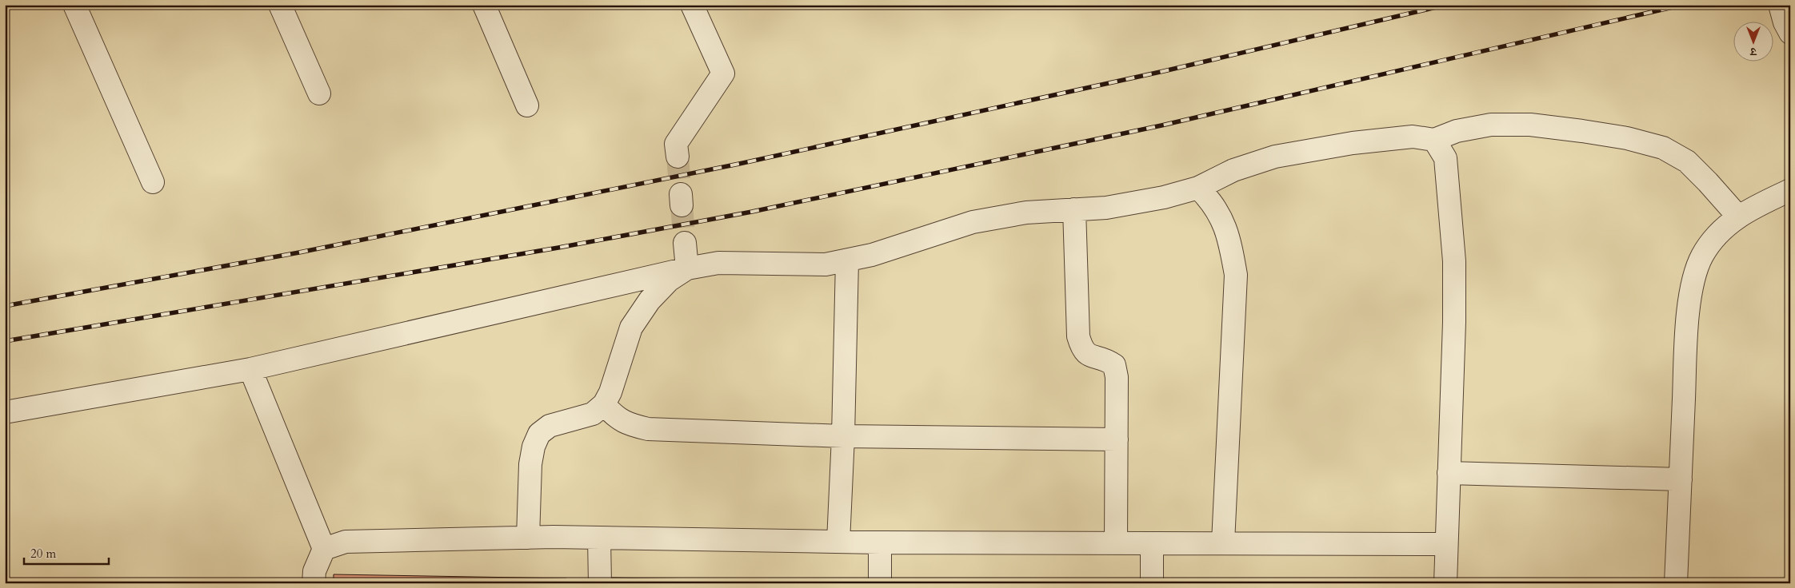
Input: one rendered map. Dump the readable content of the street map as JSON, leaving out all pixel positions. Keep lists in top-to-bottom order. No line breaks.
{"scale_bar":"20 m","north":"bottom"}
